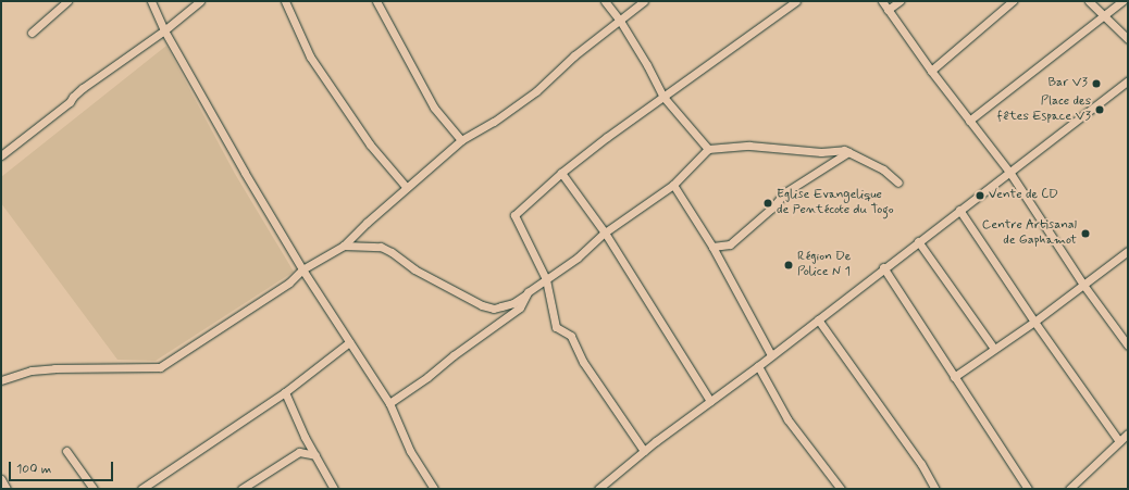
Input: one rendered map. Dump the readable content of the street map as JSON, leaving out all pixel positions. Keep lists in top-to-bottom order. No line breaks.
{"places":["Bar V3","Place des fêtes Espace V3","Vente de CD","Eglise Evangelique de Pentécote du Togo","Centre Artisanal de Gaphamot","Région De Police N 1"],"scale_bar":"100 m"}
